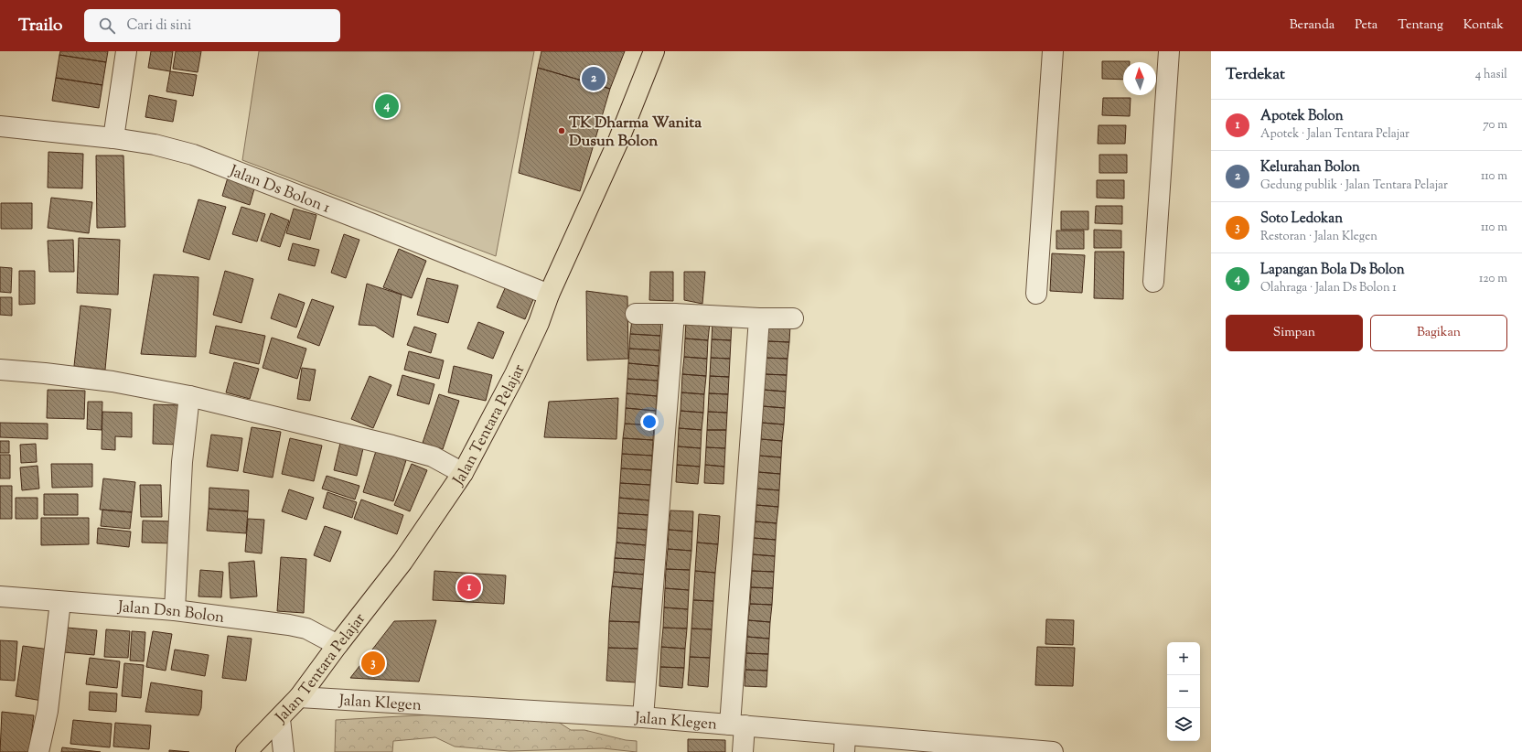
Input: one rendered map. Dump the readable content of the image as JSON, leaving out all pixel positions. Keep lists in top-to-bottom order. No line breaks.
{"streets":{"main road":["Jalan Tentara Pelajar"],"street":["Jalan Ds Bolon 1","Jalan Dsn Bolon","Jalan Klegen"]},"crossings":[["Jalan Ds Bolon 1","Jalan Tentara Pelajar"],["Jalan Tentara Pelajar","Jalan Dsn Bolon"],["Jalan Tentara Pelajar","Jalan Klegen"]],"places":["TK Dharma Wanita Dusun Bolon"],"north":"top","page":{"header":"Trailo","search":"Cari di sini","nav":["Beranda","Peta","Tentang","Kontak"],"heading":["Terdekat","4 hasil"],"pins":["2","4","1","3"],"list":[{"mark":"1","name":"Apotek Bolon","note":"Apotek · Jalan Tentara Pelajar","value":"70 m"},{"mark":"2","name":"Kelurahan Bolon","note":"Gedung publik · Jalan Tentara Pelajar","value":"110 m"},{"mark":"3","name":"Soto Ledokan","note":"Restoran · Jalan Klegen","value":"110 m"},{"mark":"4","name":"Lapangan Bola Ds Bolon","note":"Olahraga · Jalan Ds Bolon 1","value":"120 m"}],"buttons":["Simpan","Bagikan"],"map_buttons":["+","−"]}}
